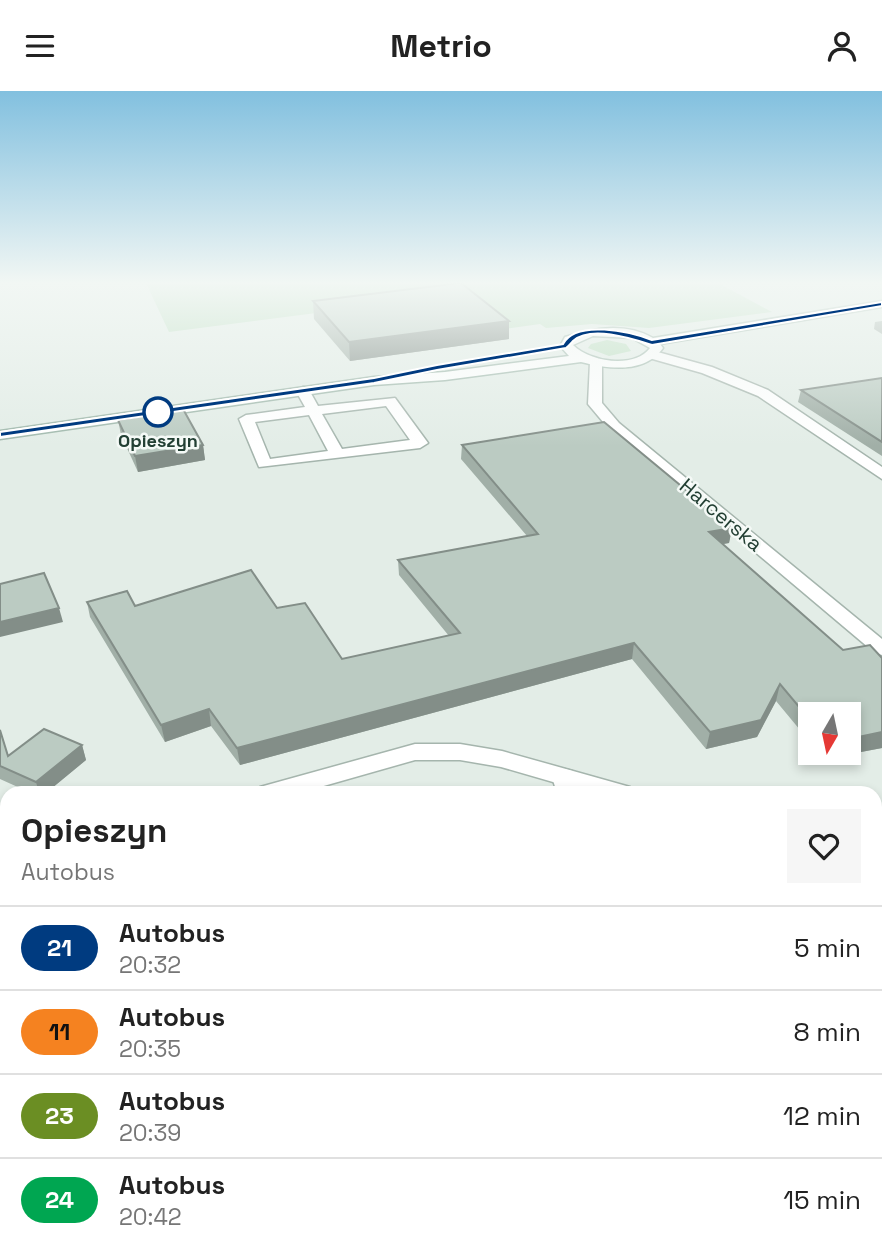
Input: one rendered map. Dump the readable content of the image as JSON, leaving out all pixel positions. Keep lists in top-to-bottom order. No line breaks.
{"streets":{"street":["Harcerska"]},"places":["Opieszyn"],"lines":["bus line 21"],"north":"bottom","page":{"header":"Metrio","heading":["Opieszyn","Autobus"],"list":[{"mark":"21","name":"Autobus","note":"20:32","value":"5 min"},{"mark":"11","name":"Autobus","note":"20:35","value":"8 min"},{"mark":"23","name":"Autobus","note":"20:39","value":"12 min"},{"mark":"24","name":"Autobus","note":"20:42","value":"15 min"}]}}
